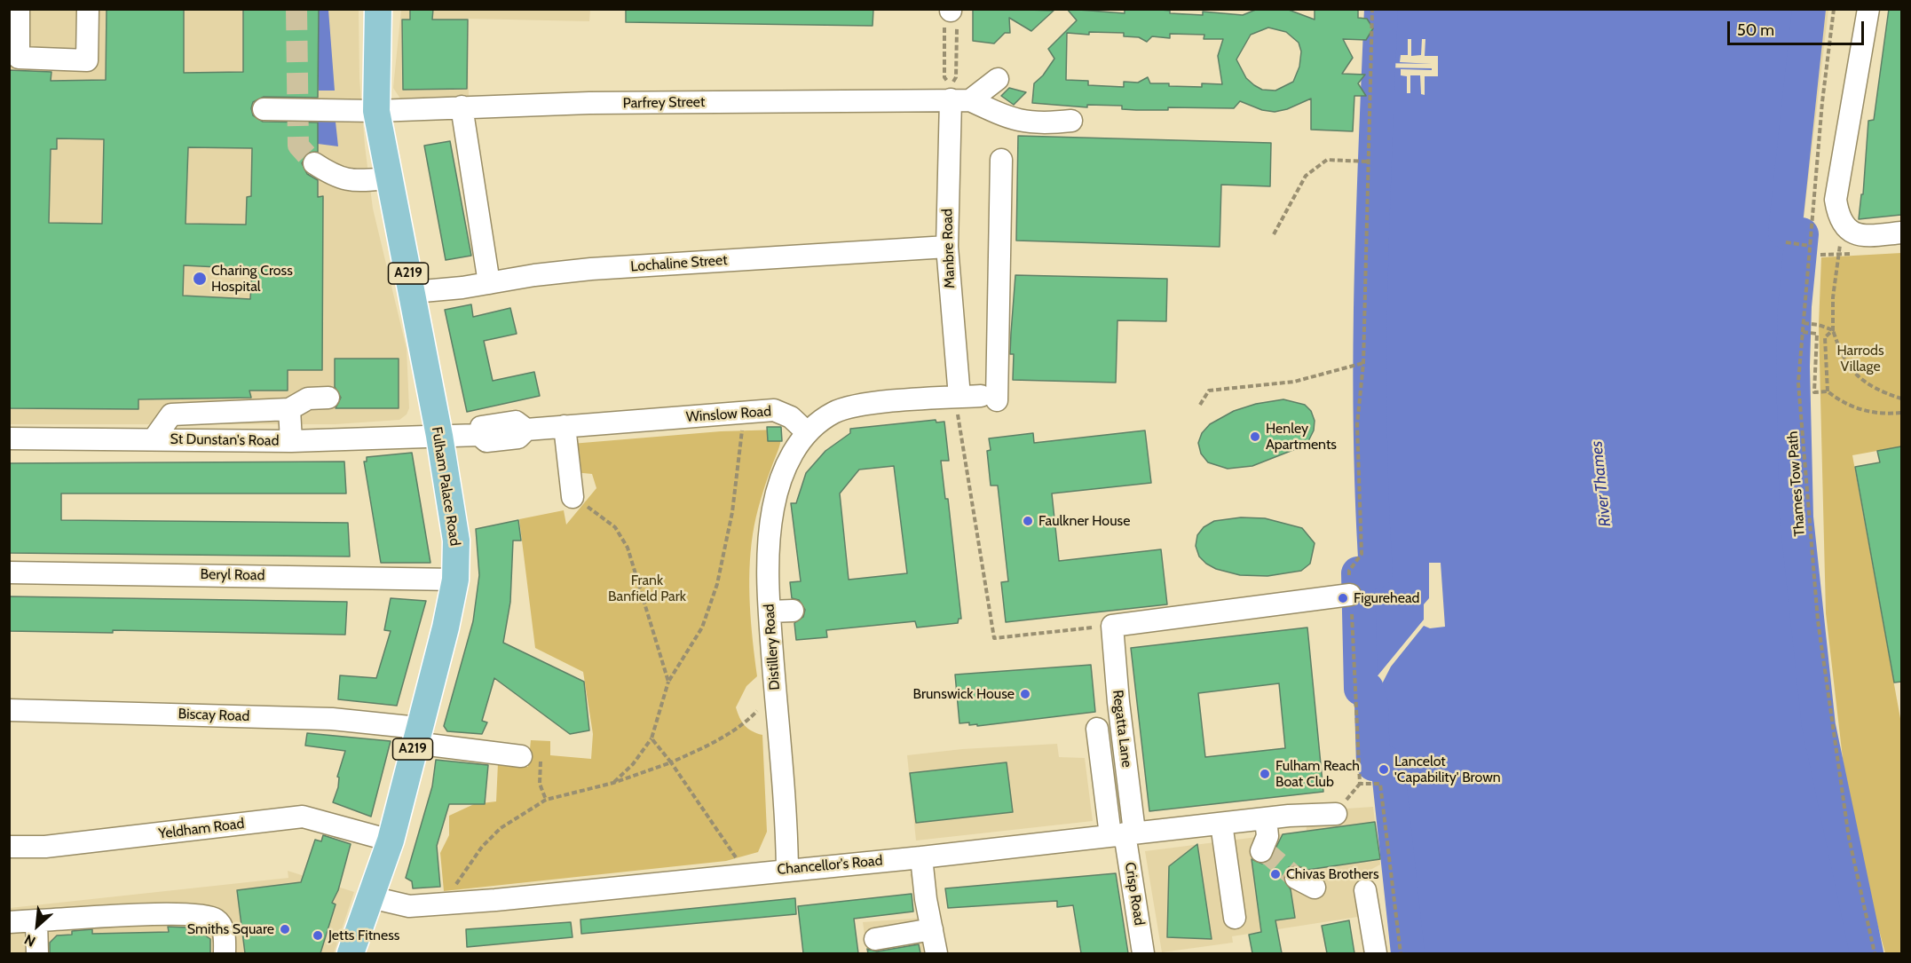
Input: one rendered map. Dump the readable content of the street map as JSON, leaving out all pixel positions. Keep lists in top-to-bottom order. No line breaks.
{"streets":{"main road":["A219","Fulham Palace Road"],"street":["Parfrey Street","Manbre Road","Lochaline Street","Winslow Road","St Dunstan's Road","Beryl Road","Distillery Road","Biscay Road","Regatta Lane","Yeldham Road","Chancellor's Road","Crisp Road"],"path":["Thames Tow Path"]},"crossings":[["Parfrey Street","Manbre Road"],["Parfrey Street","Fulham Palace Road"],["Manbre Road","Lochaline Street"],["Lochaline Street","Fulham Palace Road"],["Winslow Road","St Dunstan's Road"],["Winslow Road","Fulham Palace Road"],["Winslow Road","Distillery Road"],["St Dunstan's Road","Fulham Palace Road"],["Fulham Palace Road","Beryl Road"],["Fulham Palace Road","Biscay Road"],["Fulham Palace Road","Yeldham Road"],["Fulham Palace Road","Chancellor's Road"],["Distillery Road","Chancellor's Road"],["Regatta Lane","Chancellor's Road"],["Regatta Lane","Crisp Road"],["Chancellor's Road","Crisp Road"]],"water":["River Thames"],"parks":["Harrods Village","Frank Banfield Park"],"places":["Charing Cross Hospital","Henley Apartments","Faulkner House","Figurehead","Brunswick House","Lancelot 'Capability' Brown","Fulham Reach Boat Club","Chivas Brothers","Smiths Square","Jetts Fitness"],"scale_bar":"50 m","north":"bottom left"}
